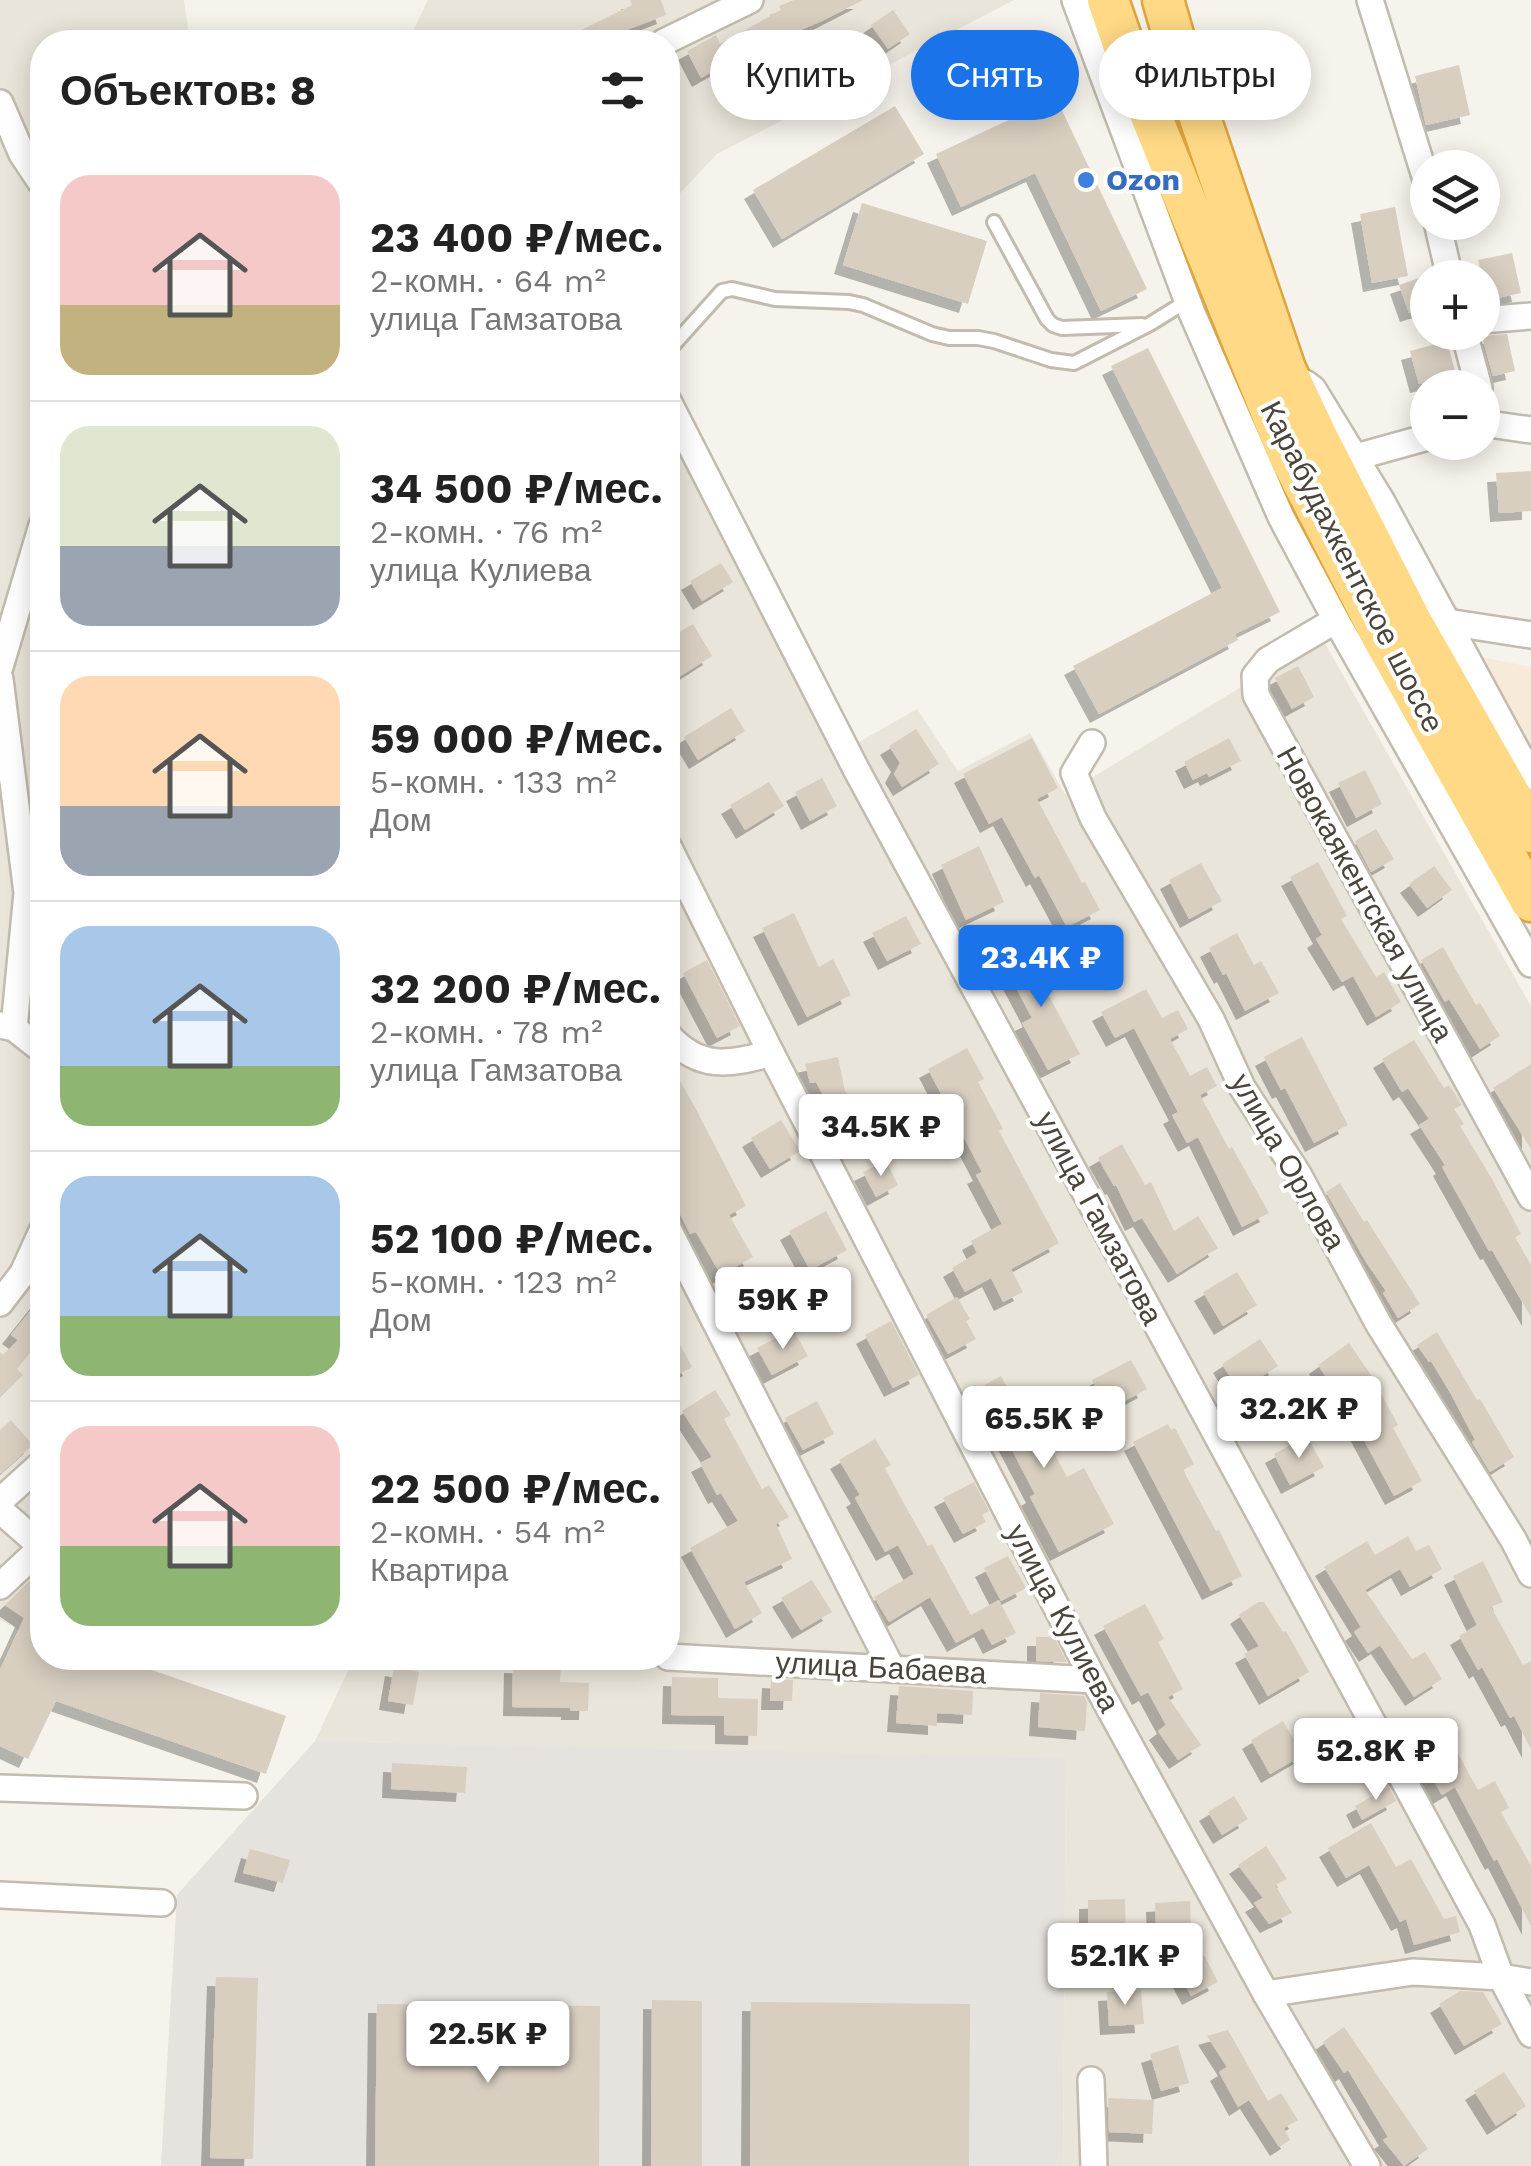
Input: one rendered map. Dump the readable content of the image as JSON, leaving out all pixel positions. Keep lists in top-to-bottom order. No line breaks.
{"streets":{"highway":["Карабудахкентское шоссе"],"street":["Новокаякентская улица","улица Орлова","улица Гамзатова","улица Кулиева","улица Бабаева"]},"crossings":[["улица Кулиева","улица Бабаева"]],"places":["Ozon"],"page":{"chip":["Купить","Снять","Фильтры"],"heading":"Объектов: 8","map_buttons":["+","−"],"list":[{"name":"23 400 ₽/мес.","note":"2-комн. · 64 m² · улица Гамзатова"},{"name":"34 500 ₽/мес.","note":"2-комн. · 76 m² · улица Кулиева"},{"name":"59 000 ₽/мес.","note":"5-комн. · 133 m² · Дом"},{"name":"32 200 ₽/мес.","note":"2-комн. · 78 m² · улица Гамзатова"},{"name":"52 100 ₽/мес.","note":"5-комн. · 123 m² · Дом"},{"name":"22 500 ₽/мес.","note":"2-комн. · 54 m² · Квартира"}],"price":["23.4K ₽","34.5K ₽","59K ₽","32.2K ₽","65.5K ₽","52.8K ₽","52.1K ₽","22.5K ₽"]}}
